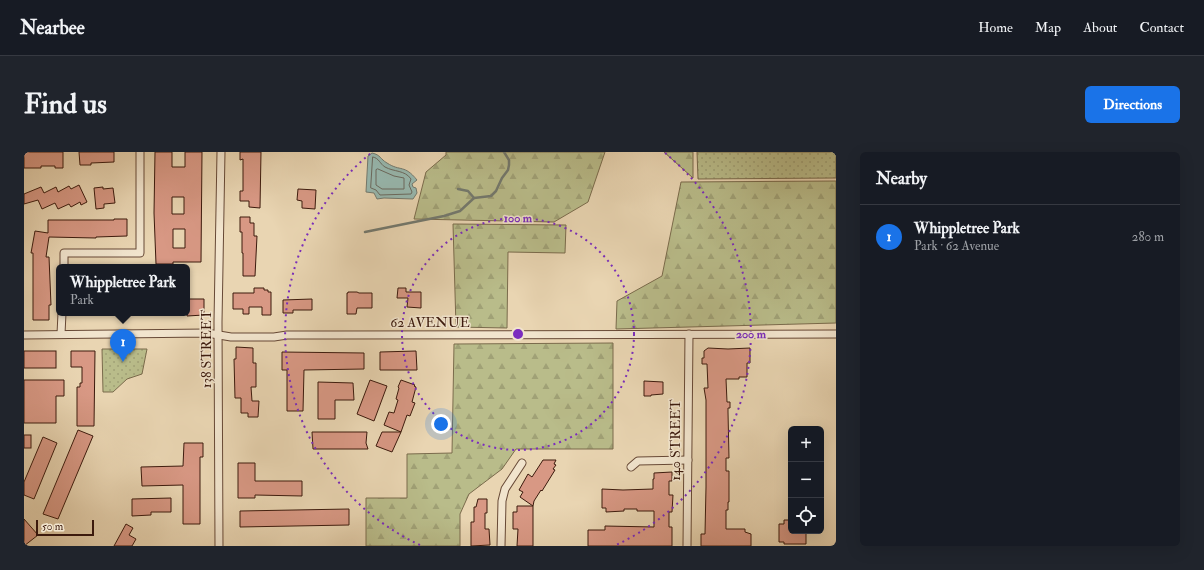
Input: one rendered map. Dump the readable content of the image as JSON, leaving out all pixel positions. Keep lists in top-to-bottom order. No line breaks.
{"streets":{"street":["62 AVENUE","138 STREET","140 STREET"]},"crossings":[["62 AVENUE","138 STREET"],["62 AVENUE","140 STREET"]],"scale_bar":"50 m","page":{"header":"Nearbee","nav":["Home","Map","About","Contact"],"buttons":"Directions","title":"Find us","heading":"Nearby","list":[{"mark":"1","name":"Whippletree Park","note":"Park · 62 Avenue","value":"280 m"}],"popup":["Whippletree Park","Park"],"pins":"1","map_buttons":["+","−"],"scale":"50 m"},"rings":["100 m","200 m"]}
